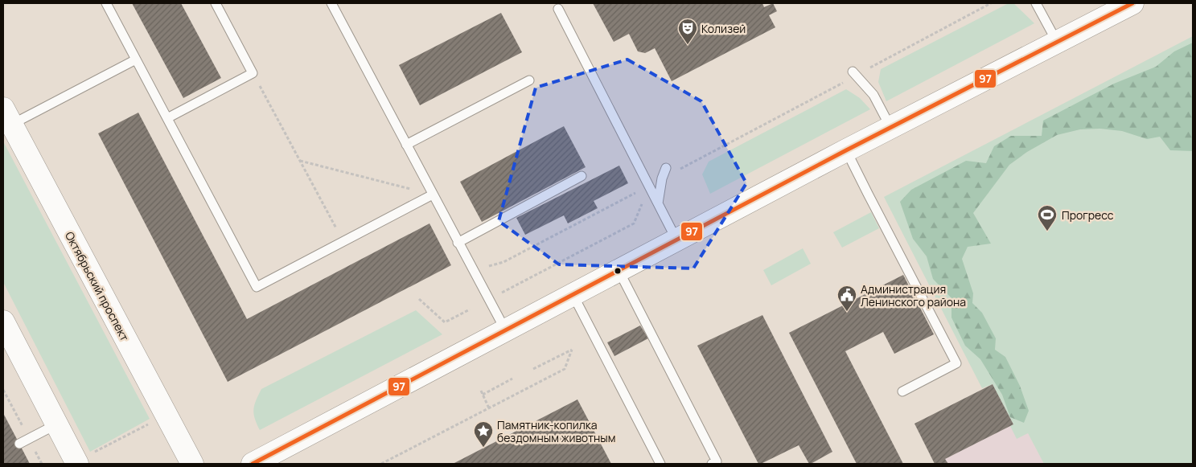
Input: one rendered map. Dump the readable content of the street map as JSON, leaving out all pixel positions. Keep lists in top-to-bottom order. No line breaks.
{"streets":{"main road":["Октябрьский проспект"]},"places":{"theatre":["Колизей"],"sports":["Прогресс"],"public building":["Администрация Ленинского района"],"place":["Памятник-копилка бездомным животным"]},"lines":["transit line 97"]}
